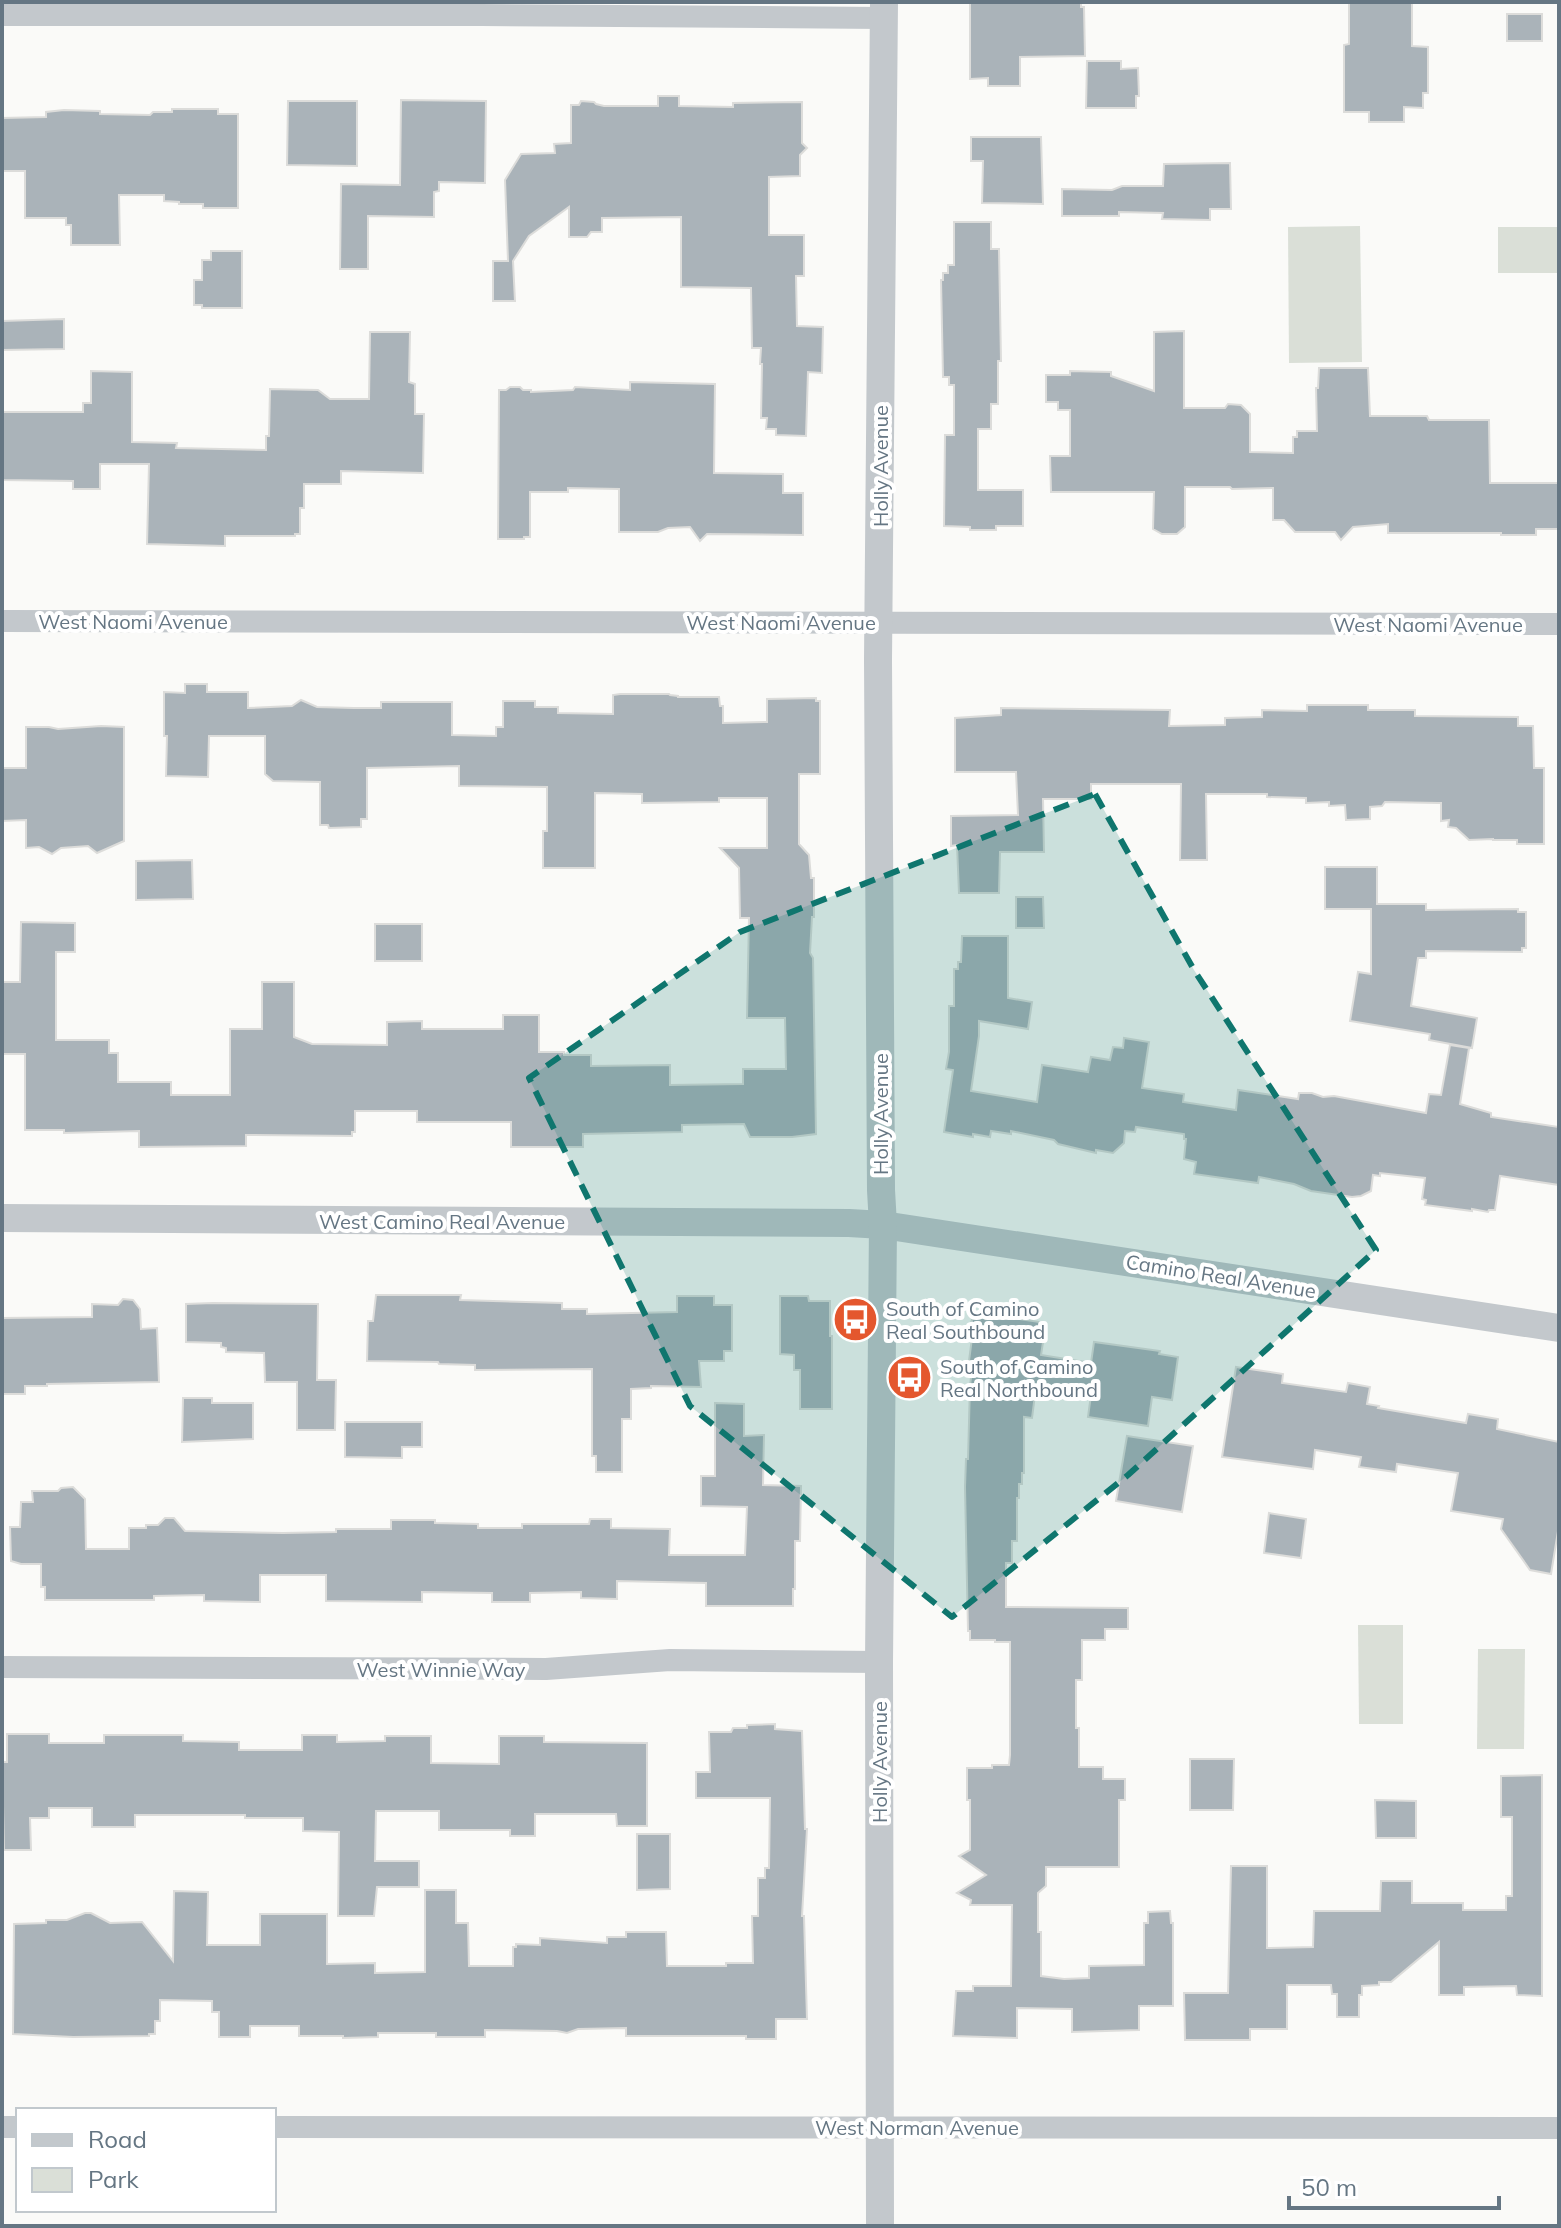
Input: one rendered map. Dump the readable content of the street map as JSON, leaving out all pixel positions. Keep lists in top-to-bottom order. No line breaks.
{"streets":{"street":["Holly Avenue","West Naomi Avenue","West Camino Real Avenue","Camino Real Avenue","West Winnie Way","West Norman Avenue"]},"crossings":[["Holly Avenue","West Naomi Avenue"],["Holly Avenue","West Camino Real Avenue"],["Holly Avenue","Camino Real Avenue"],["Holly Avenue","West Winnie Way"],["Holly Avenue","West Norman Avenue"],["West Camino Real Avenue","Camino Real Avenue"]],"places":{"bus stop":["South of Camino Real Southbound","South of Camino Real Northbound"]},"legend":["Road","Park"],"scale_bar":"50 m"}
